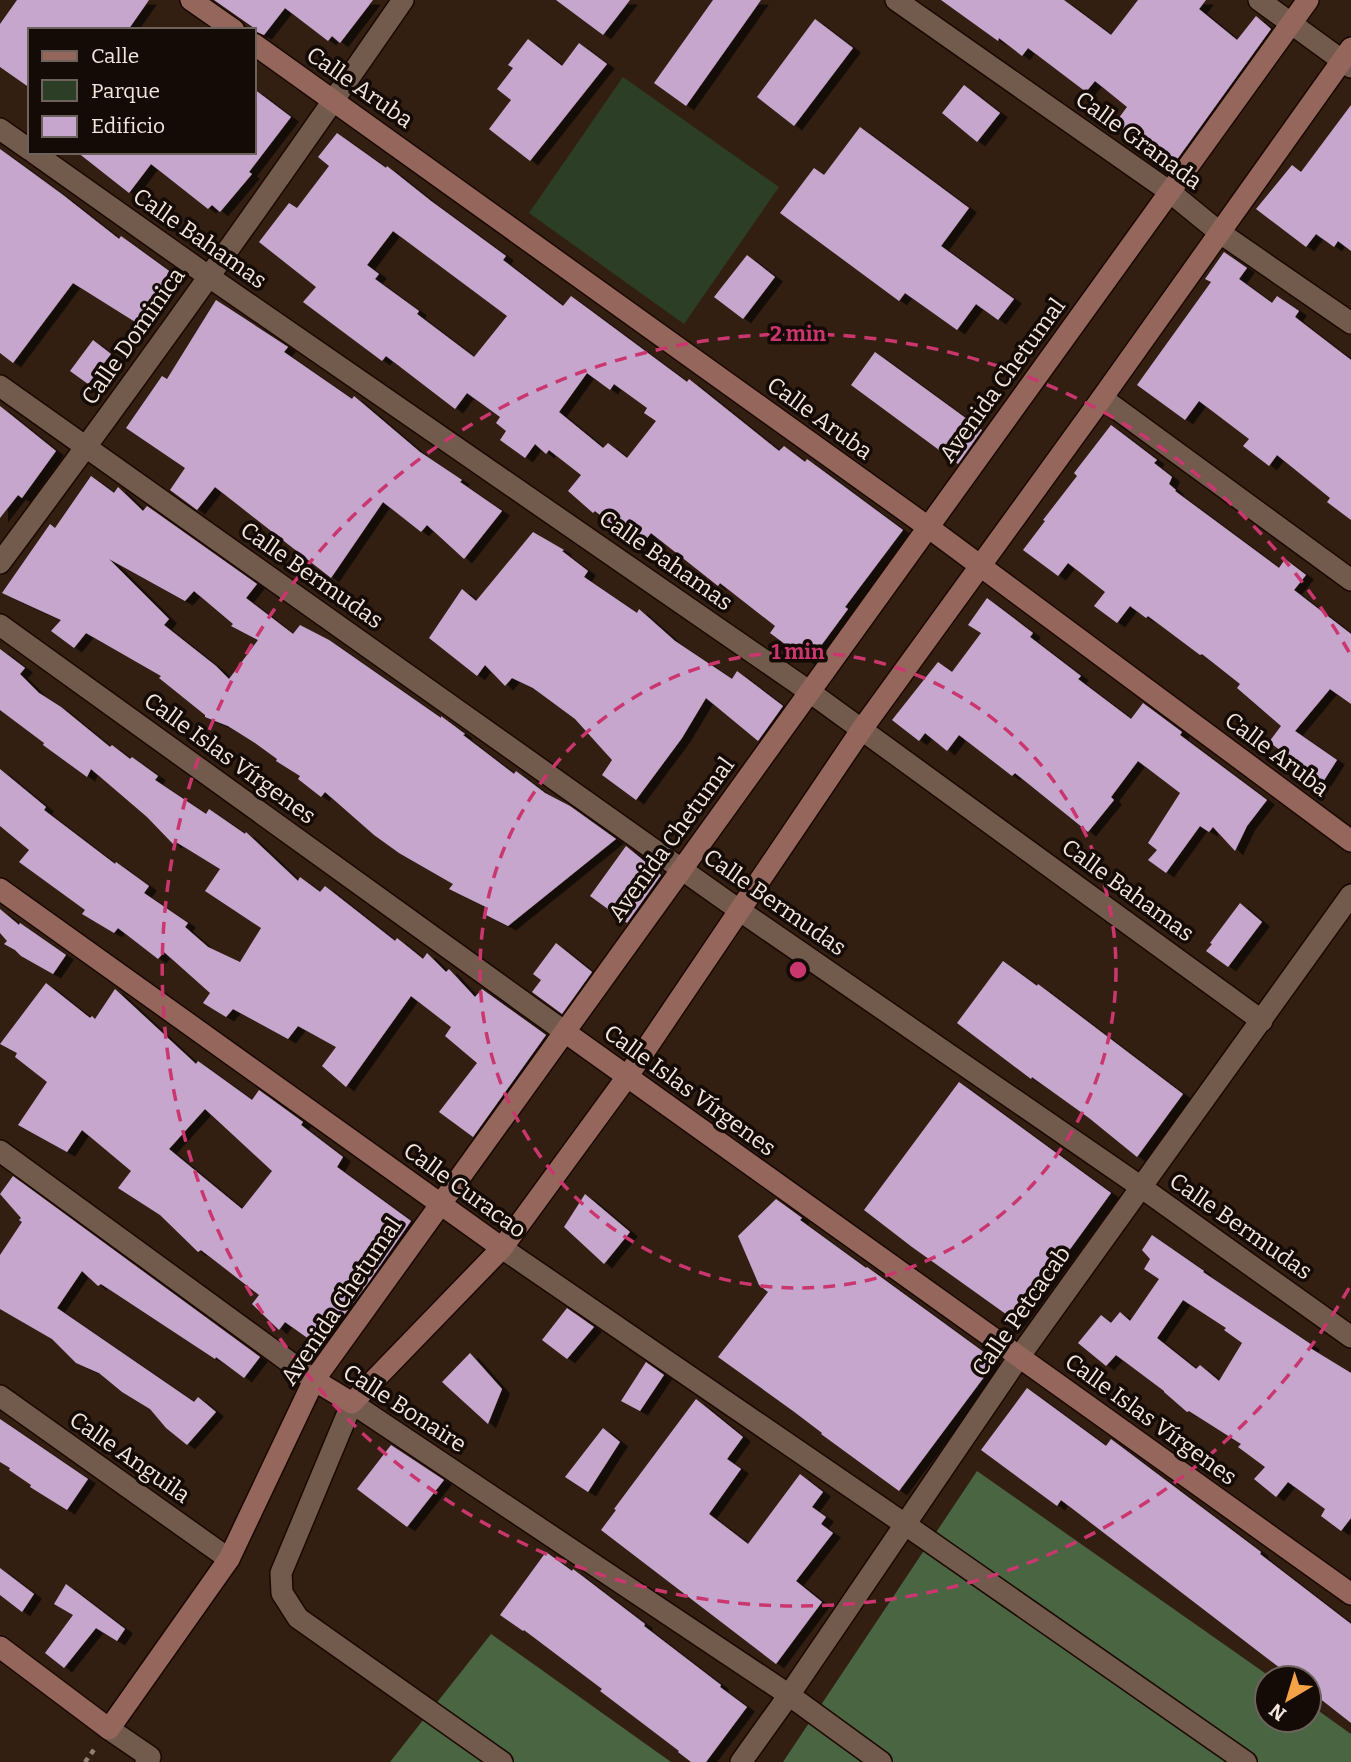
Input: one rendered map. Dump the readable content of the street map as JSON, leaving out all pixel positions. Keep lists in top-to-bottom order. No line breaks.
{"streets":{"main road":["Calle Aruba","Avenida Chetumal","Calle Islas Vírgenes","Calle Curacao","Calle Bonaire"],"street":["Calle Granada","Calle Bahamas","Calle Dominica","Calle Bermudas","Calle Petcacab","Calle Anguila"]},"crossings":[["Calle Aruba","Calle Dominica"],["Calle Aruba","Avenida Chetumal"],["Calle Granada","Avenida Chetumal"],["Calle Bahamas","Calle Dominica"],["Calle Bahamas","Avenida Chetumal"],["Calle Bahamas","Calle Petcacab"],["Calle Dominica","Calle Bermudas"],["Avenida Chetumal","Calle Bermudas"],["Avenida Chetumal","Calle Islas Vírgenes"],["Avenida Chetumal","Calle Curacao"],["Avenida Chetumal","Calle Bonaire"],["Avenida Chetumal","Calle Anguila"],["Calle Bermudas","Calle Petcacab"],["Calle Islas Vírgenes","Calle Petcacab"],["Calle Curacao","Calle Petcacab"],["Calle Petcacab","Calle Bonaire"]],"legend":["Calle","Parque","Edificio"],"north":"bottom left","rings":["2 min","1 min"]}
